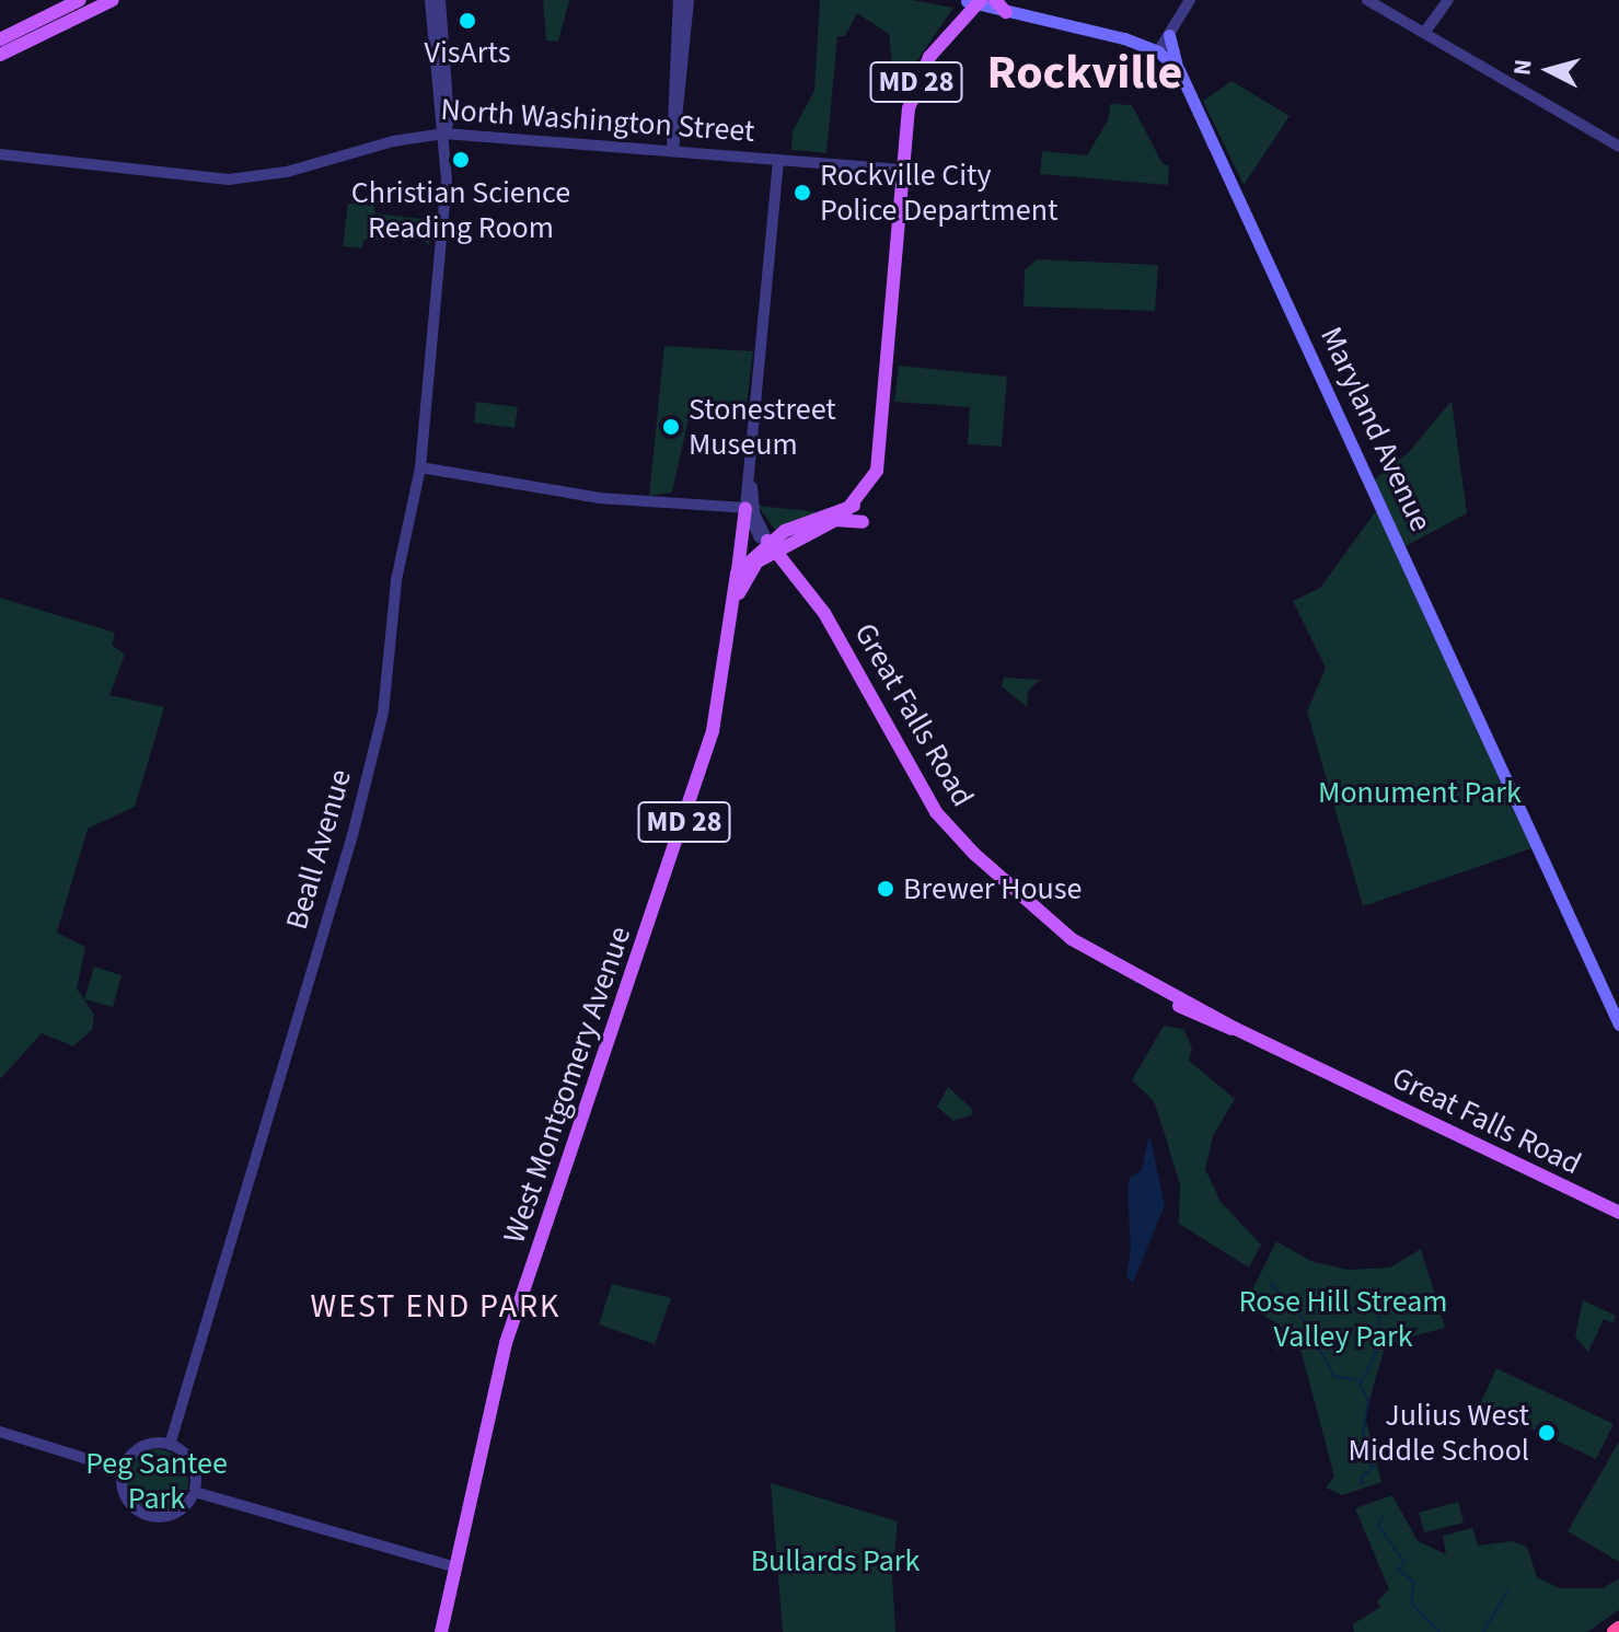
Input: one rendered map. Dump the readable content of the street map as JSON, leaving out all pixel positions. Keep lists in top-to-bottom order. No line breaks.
{"streets":{"main road":["MD 28","Maryland Avenue","Great Falls Road","West Montgomery Avenue"],"street":["North Washington Street","Beall Avenue"]},"crossings":[["MD 28","North Washington Street"],["MD 28","Maryland Avenue"],["MD 28","Great Falls Road"],["MD 28","West Montgomery Avenue"],["North Washington Street","Beall Avenue"]],"districts":["Rockville","WEST END PARK"],"parks":["Monument Park","Rose Hill Stream Valley Park","Peg Santee Park","Bullards Park"],"places":["VisArts","Christian Science Reading Room","Rockville City Police Department","Stonestreet Museum","Brewer House","Julius West Middle School"],"north":"left"}
